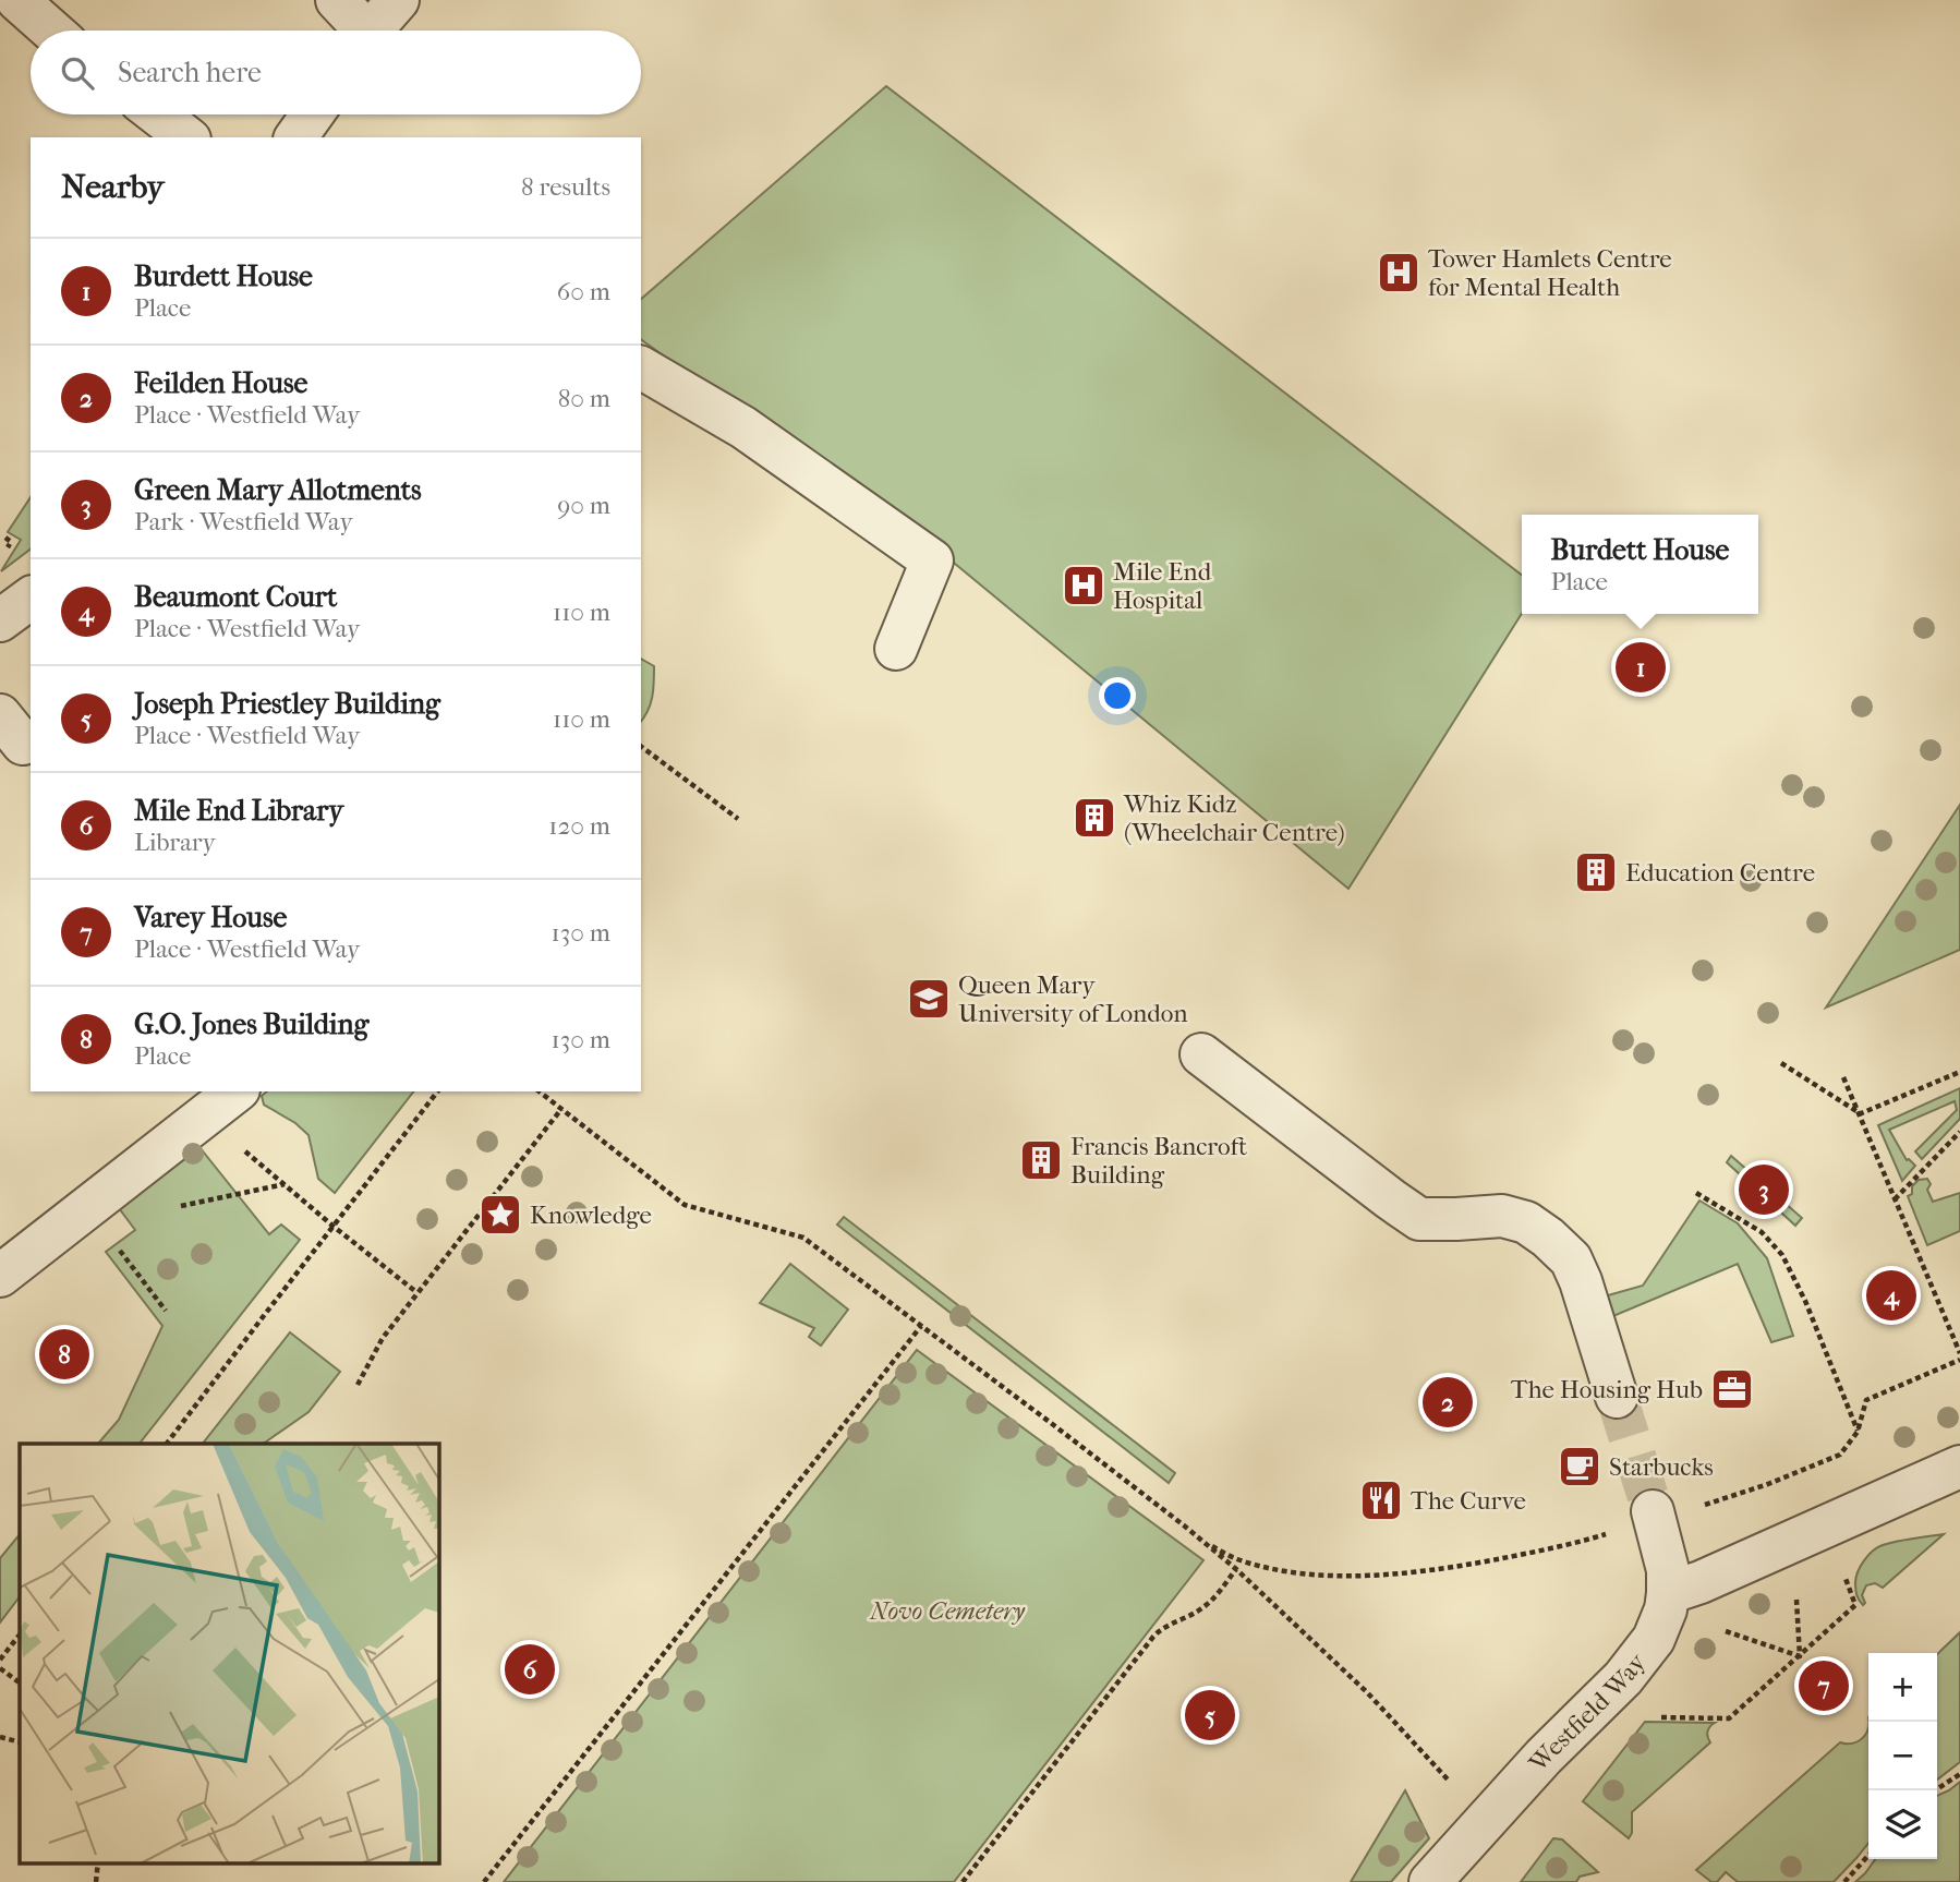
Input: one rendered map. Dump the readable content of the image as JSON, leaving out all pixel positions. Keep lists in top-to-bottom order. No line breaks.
{"streets":{"street":["Westfield Way"]},"parks":["Novo Cemetery"],"places":{"hospital":["Tower Hamlets Centre for Mental Health","Mile End Hospital"],"building":["Whiz Kidz (Wheelchair Centre)","Education Centre","Francis Bancroft Building"],"school or university":["Queen Mary University of London"],"place":["Knowledge"],"office":["The Housing Hub"],"cafe":["Starbucks"],"restaurant":["The Curve"]},"page":{"search":"Search here","heading":["Nearby","8 results"],"list":[{"mark":"1","name":"Burdett House","note":"Place","value":"60 m"},{"mark":"2","name":"Feilden House","note":"Place · Westfield Way","value":"80 m"},{"mark":"3","name":"Green Mary Allotments","note":"Park · Westfield Way","value":"90 m"},{"mark":"4","name":"Beaumont Court","note":"Place · Westfield Way","value":"110 m"},{"mark":"5","name":"Joseph Priestley Building","note":"Place · Westfield Way","value":"110 m"},{"mark":"6","name":"Mile End Library","note":"Library","value":"120 m"},{"mark":"7","name":"Varey House","note":"Place · Westfield Way","value":"130 m"},{"mark":"8","name":"G.O. Jones Building","note":"Place","value":"130 m"}],"popup":["Burdett House","Place"],"pins":["1","3","4","8","2","6","7","5"],"map_buttons":["+","−"]}}
